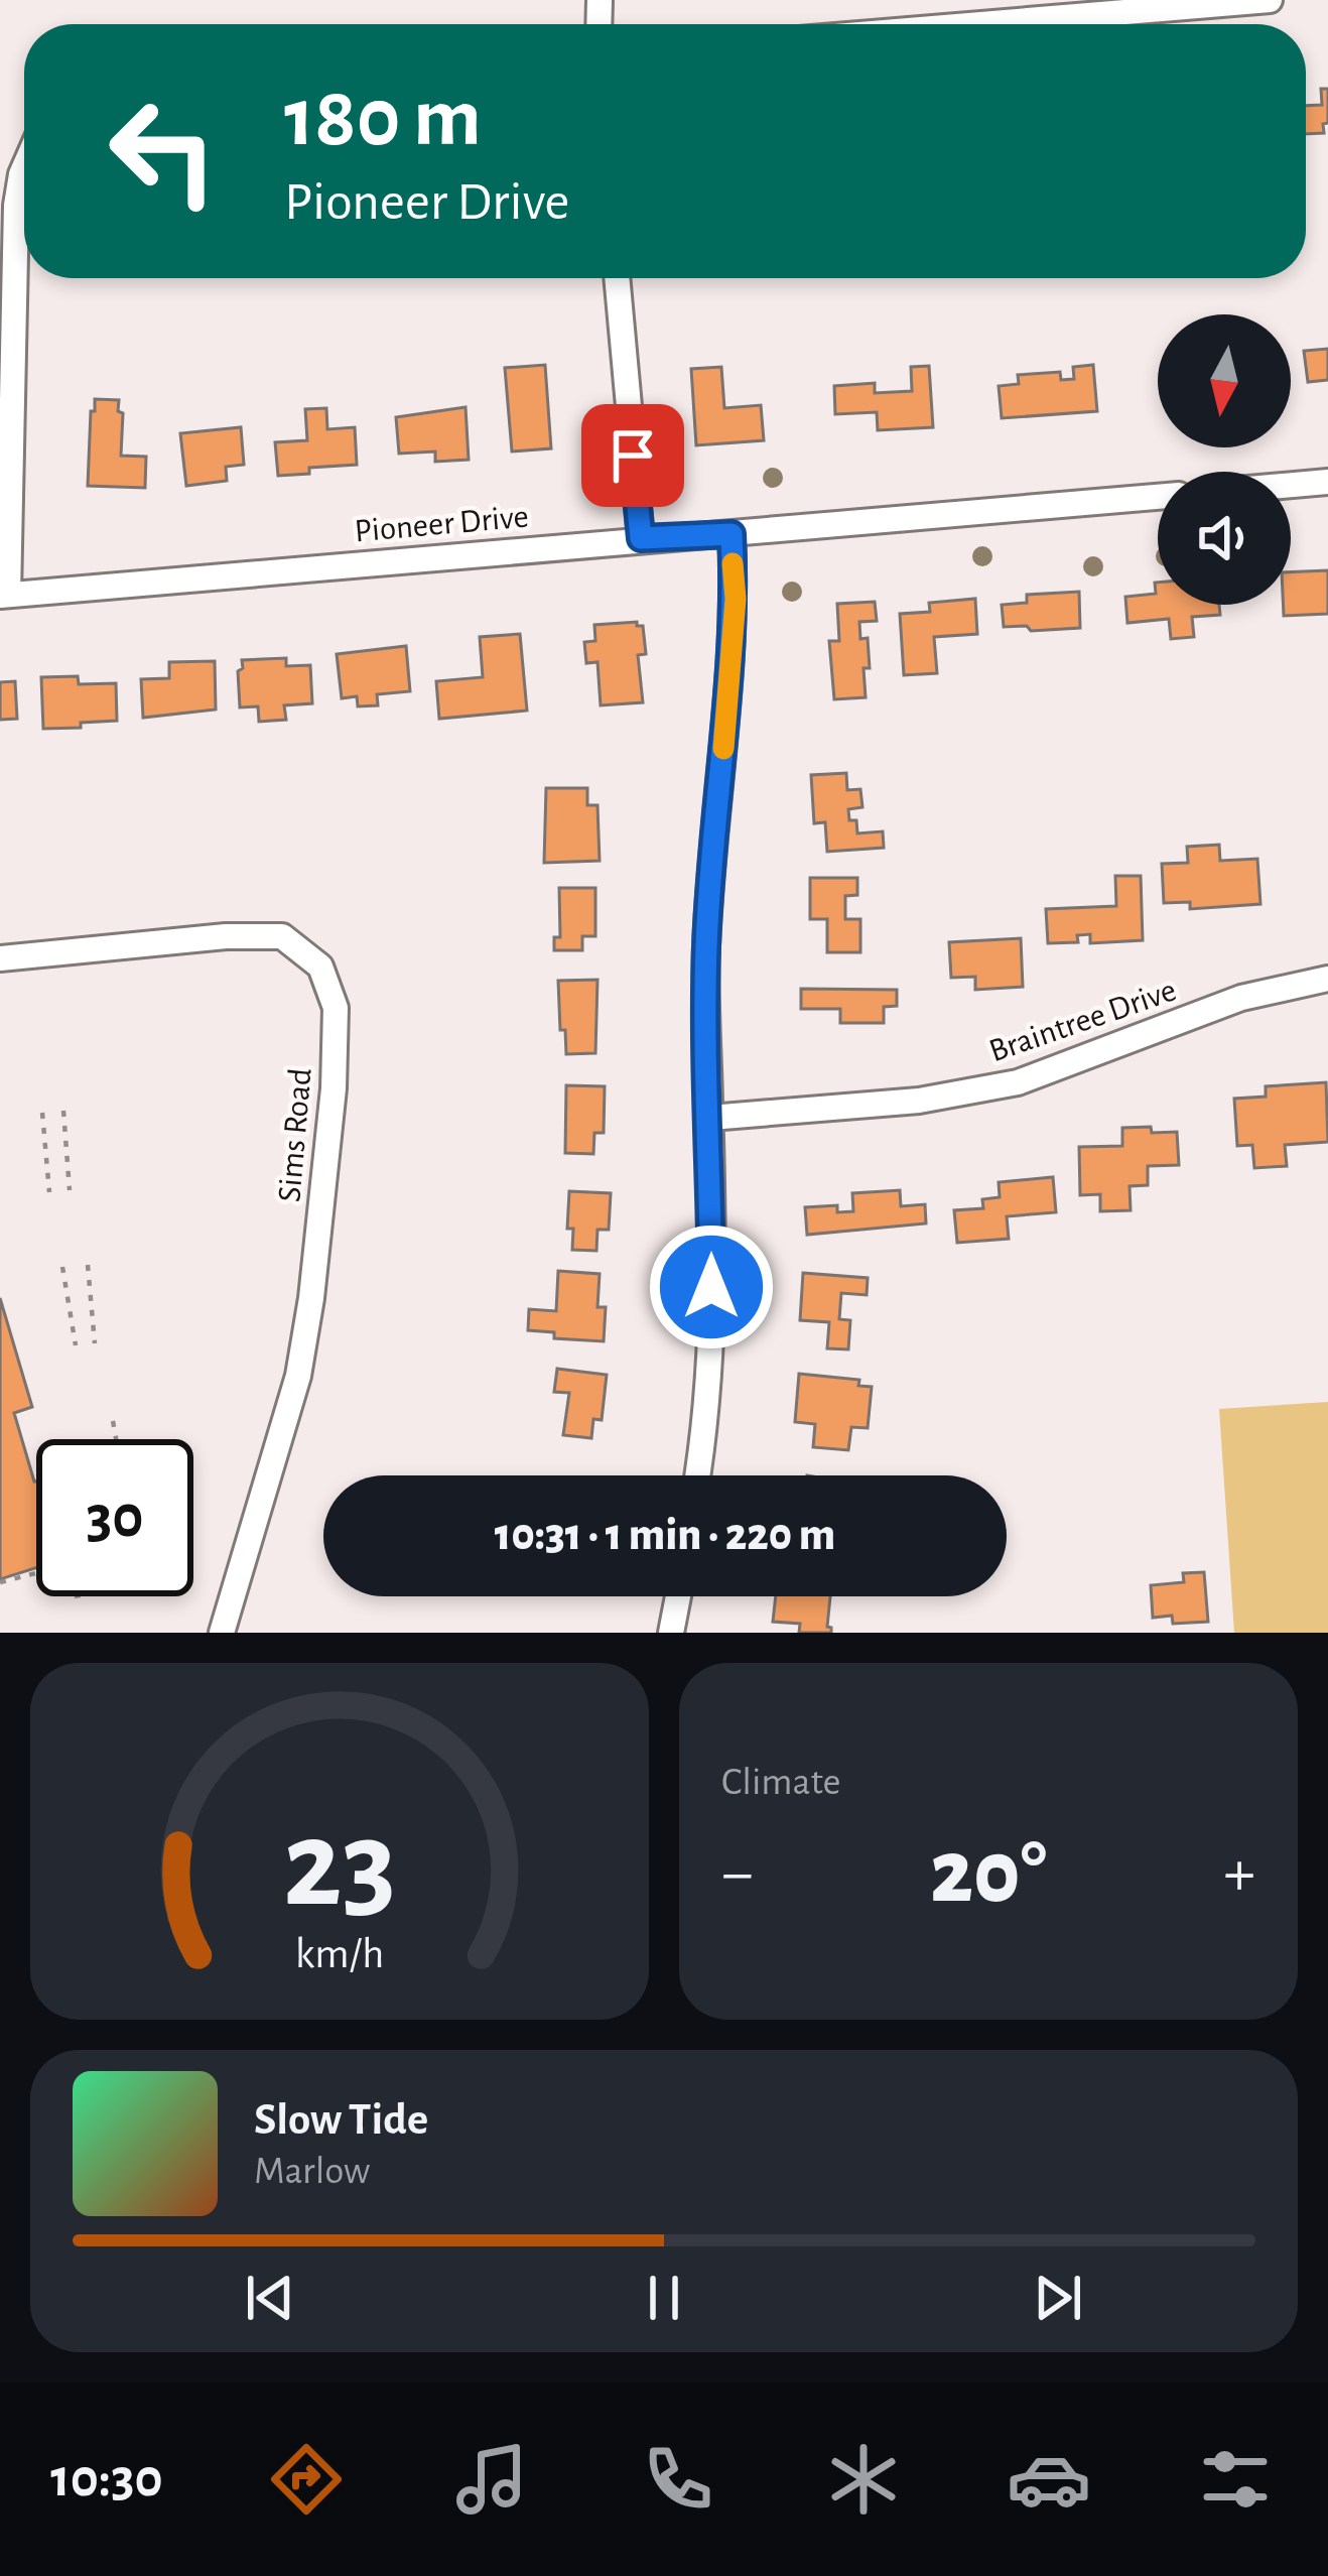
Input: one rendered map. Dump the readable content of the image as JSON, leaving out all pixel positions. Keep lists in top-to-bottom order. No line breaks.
{"streets":{"street":["Pioneer Drive","Braintree Drive","Sims Road"]},"north":"bottom","page":{"turn":["180 m","Pioneer Drive"],"limit":"30","trip":"10:31 · 1 min · 220 m","tile":"Climate","heat":["−","20°","+"],"song":["Slow Tide","Marlow"],"tabs":"10:30","gauge":["23","km/h"]}}
